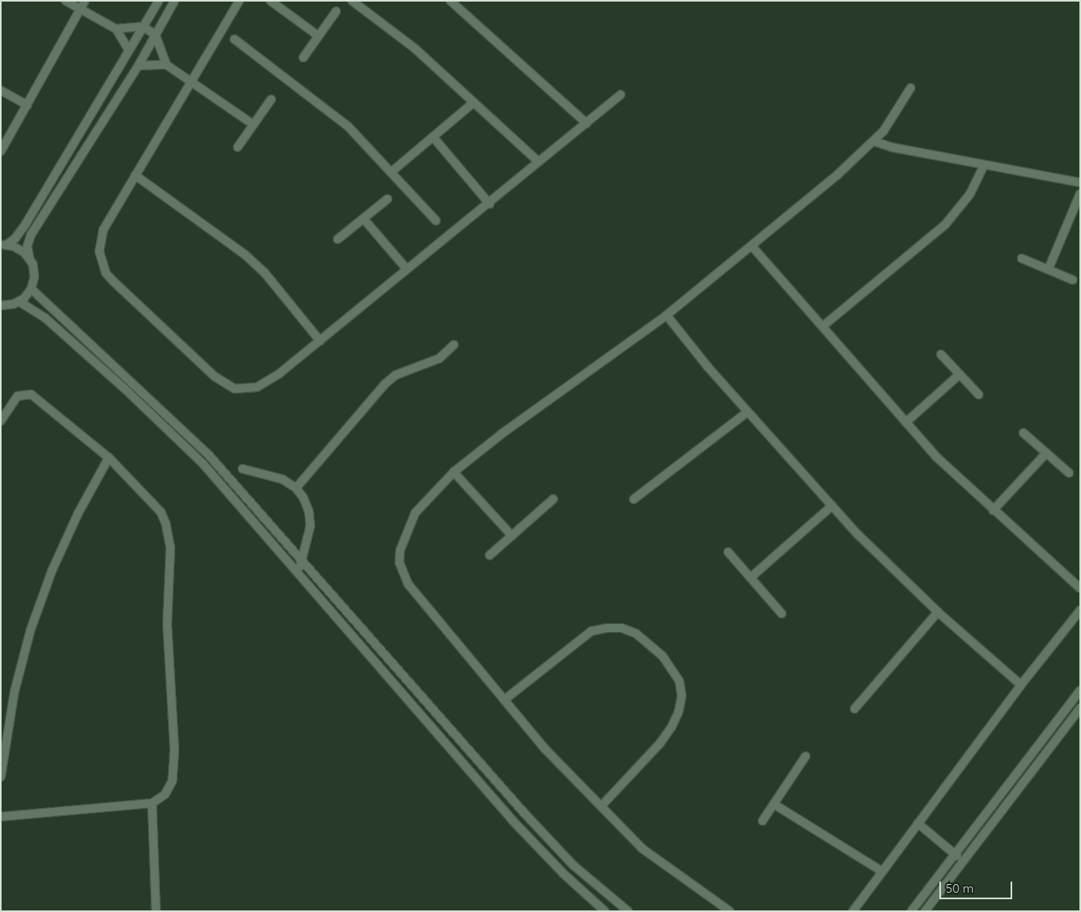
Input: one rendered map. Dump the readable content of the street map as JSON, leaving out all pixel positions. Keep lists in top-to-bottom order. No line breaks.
{"scale_bar":"50 m"}
